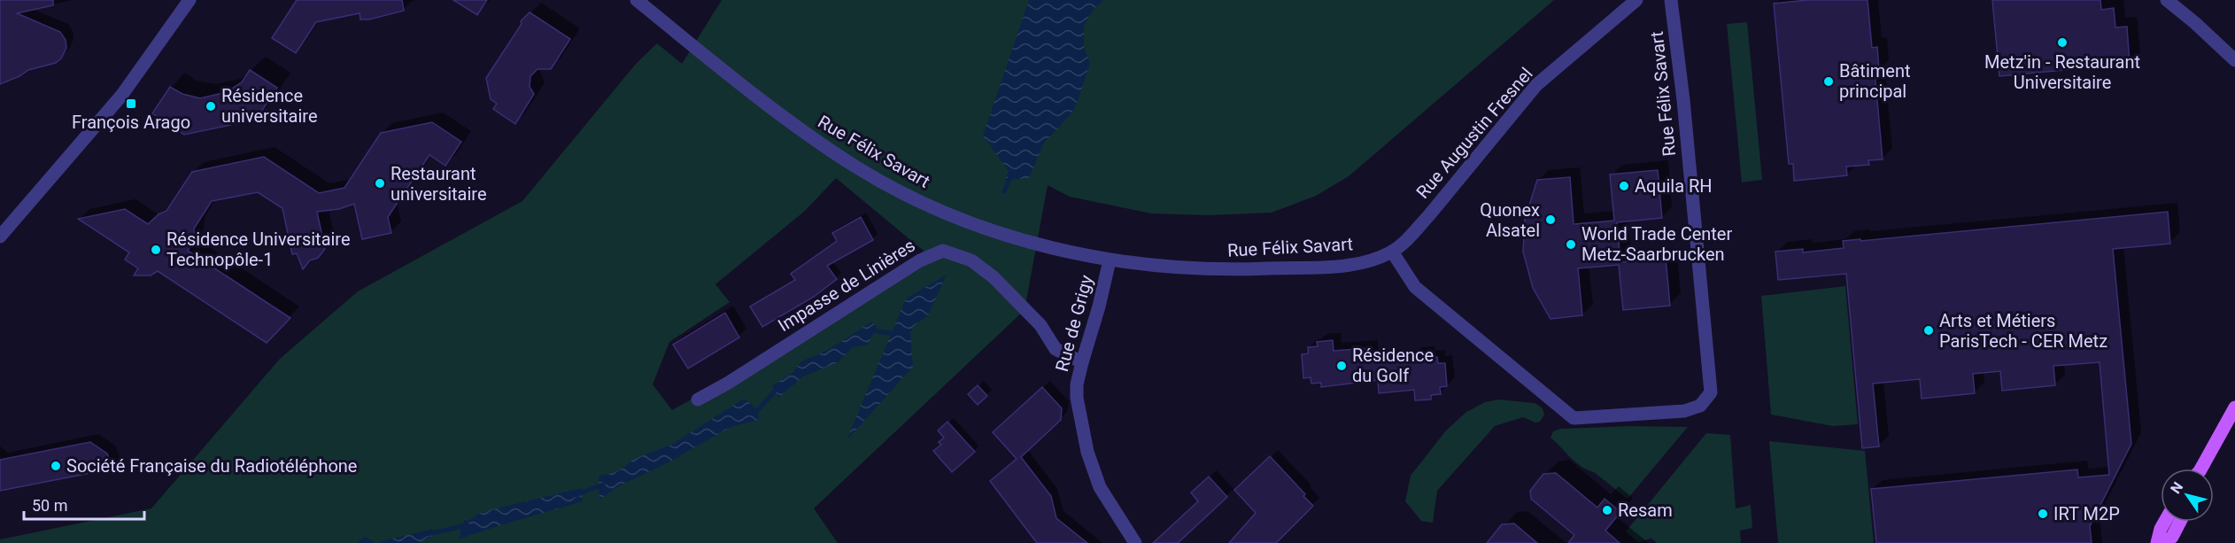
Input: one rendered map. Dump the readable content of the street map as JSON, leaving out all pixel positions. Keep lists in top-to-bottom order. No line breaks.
{"streets":{"street":["Rue Félix Savart","Rue Augustin Fresnel","Impasse de Linières","Rue de Grigy"]},"crossings":[["Rue Félix Savart","Rue Augustin Fresnel"],["Rue Félix Savart","Rue de Grigy"],["Impasse de Linières","Rue de Grigy"]],"places":{"other":["Metz'in - Restaurant Universitaire","Bâtiment principal","Résidence universitaire","Restaurant universitaire","Aquila RH","Quonex Alsatel","World Trade Center Metz-Saarbrucken","Résidence Universitaire Technopôle-1","Arts et Métiers ParisTech - CER Metz","Résidence du Golf","Société Française du Radiotéléphone","Resam","IRT M2P"],"transit":["François Arago"]},"scale_bar":"50 m","north":"top left"}
